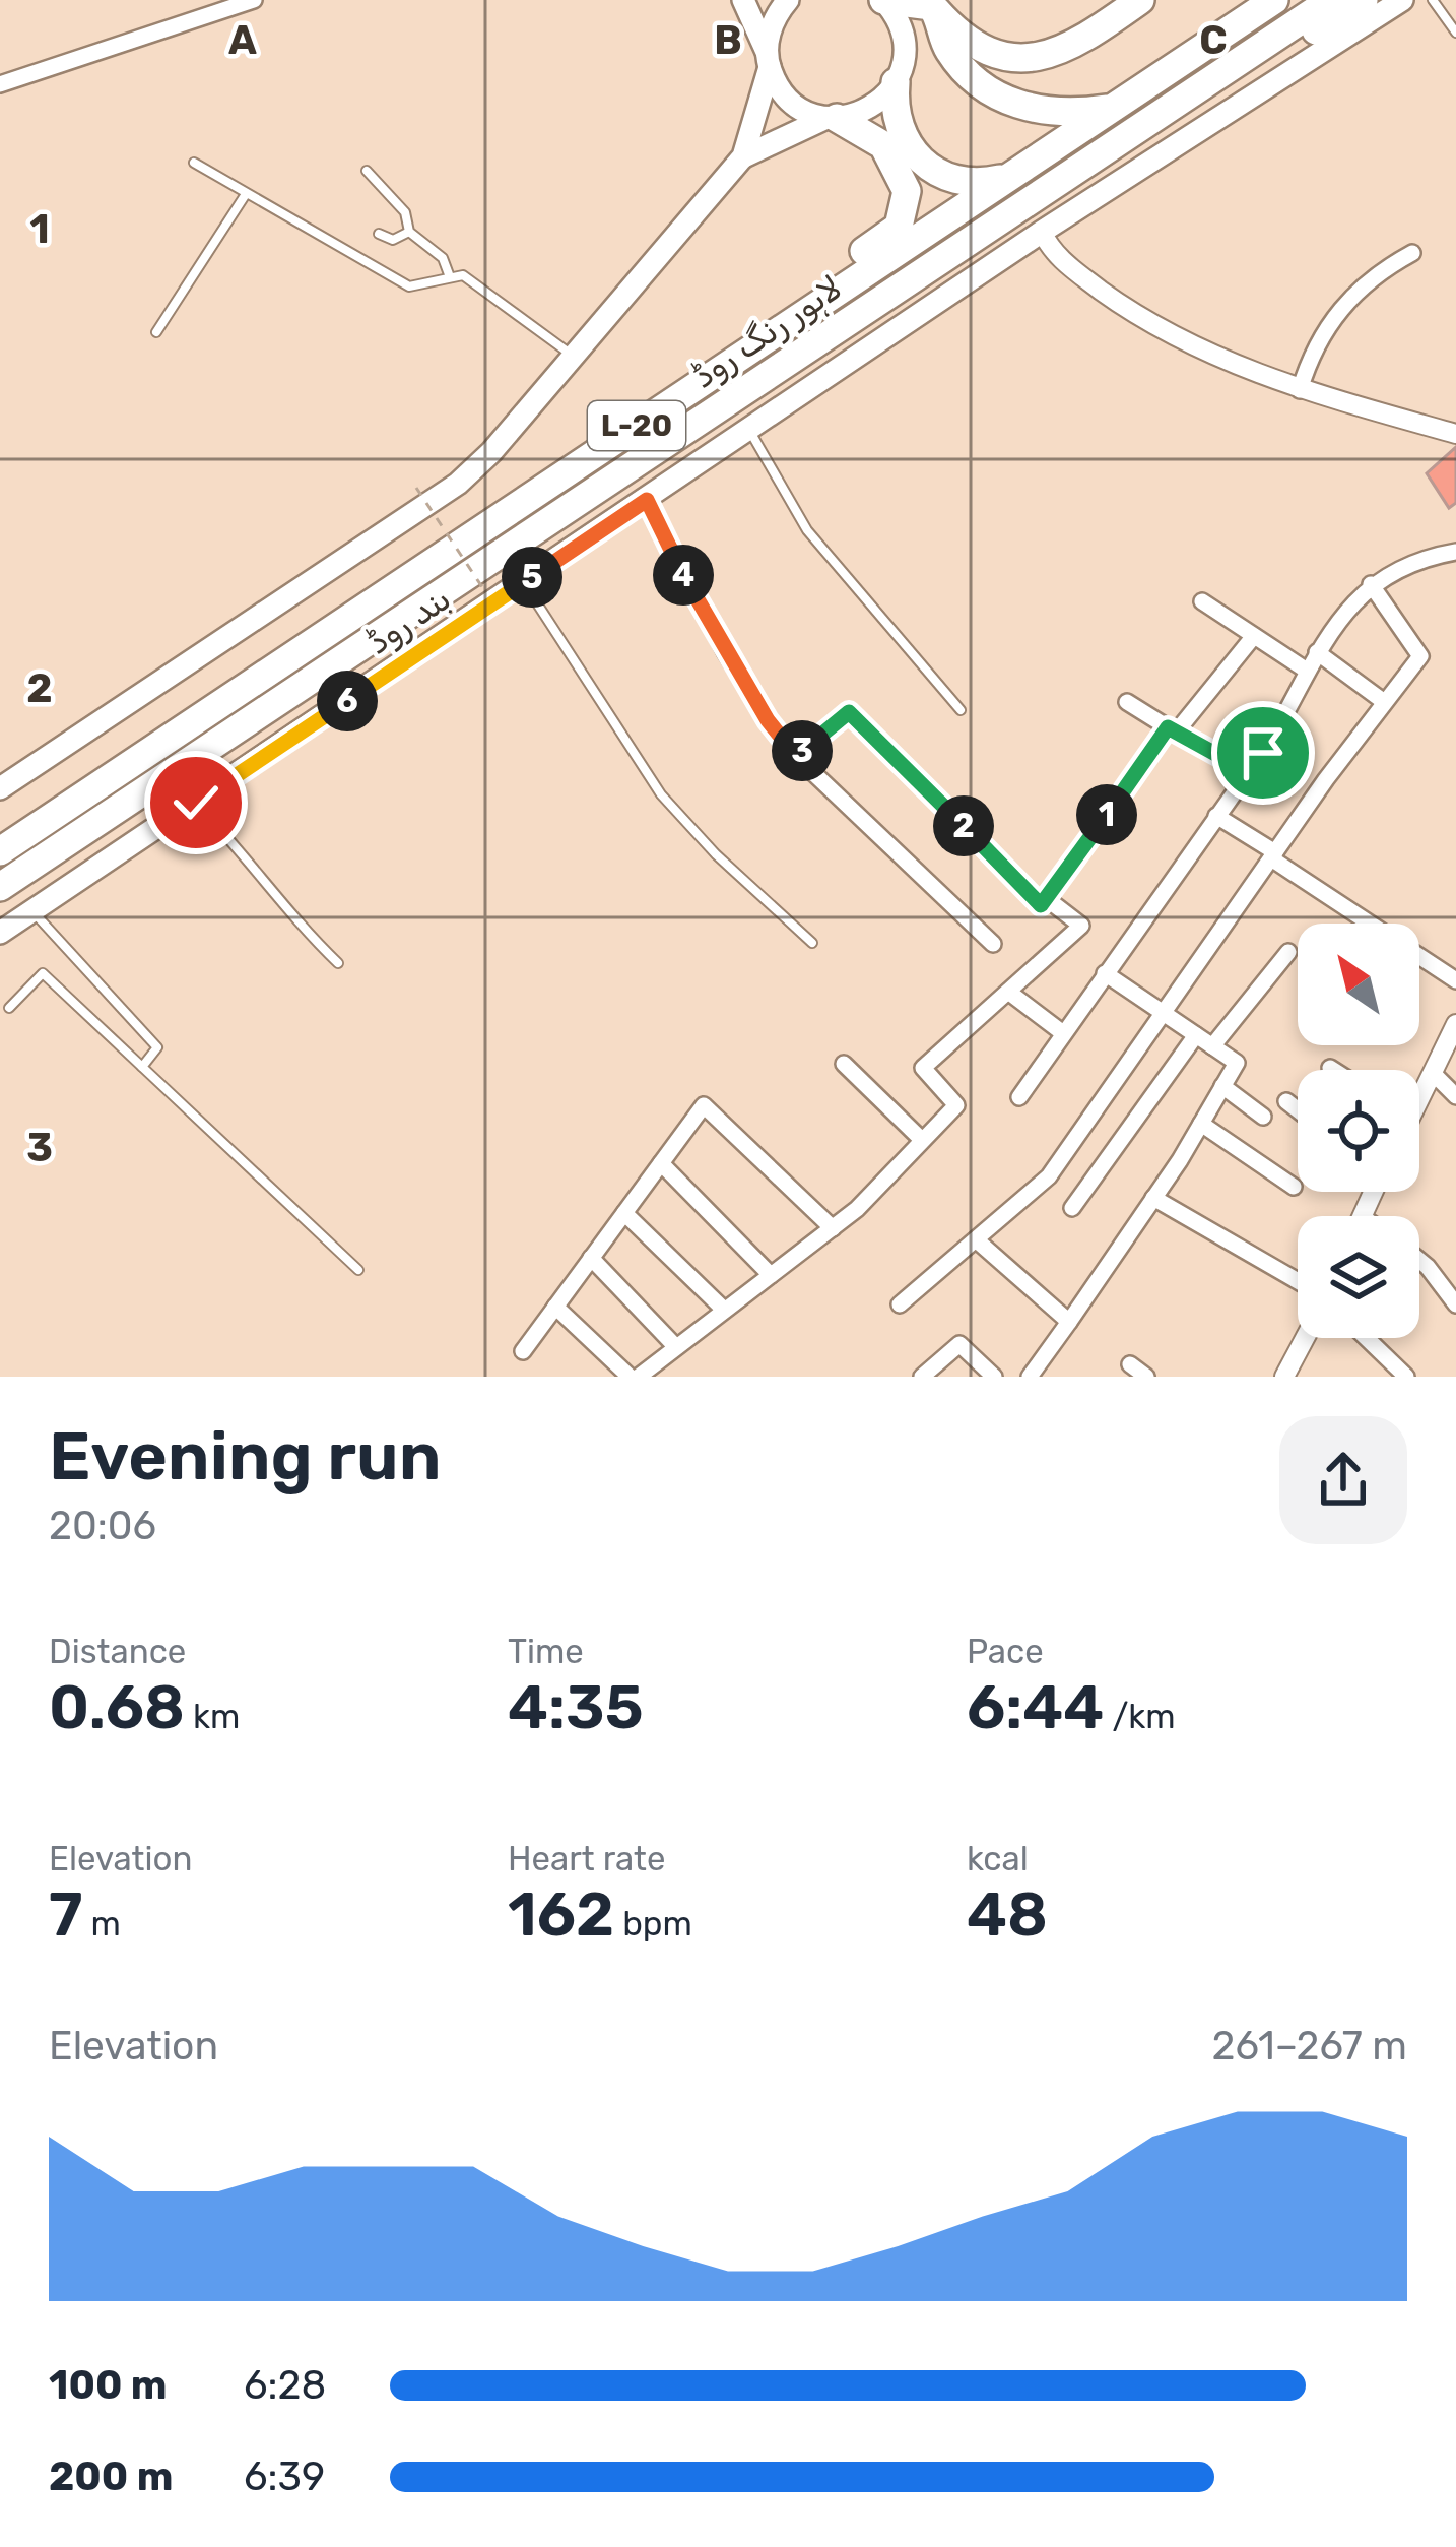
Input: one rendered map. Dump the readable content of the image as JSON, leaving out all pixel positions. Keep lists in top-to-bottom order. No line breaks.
{"streets":{"highway":["لاہور رنگ روڈ","L-20"],"main road":["بند روڈ"]},"north":"top left","page":{"pins":["4","5","6","3","1","2"],"heading":["Evening run","20:06"],"stats":[["Distance","0.68 km"],["Time","4:35"],["Pace","6:44 /km"],["Elevation","7 m"],["Heart rate","162 bpm"],["kcal","48"]],"chart":["Elevation","261–267 m"],"list":[{"name":"100 m","note":"6:28"},{"name":"200 m","note":"6:39"}]},"grid":{"columns":["A","B","C"],"rows":["1","2","3"]}}
